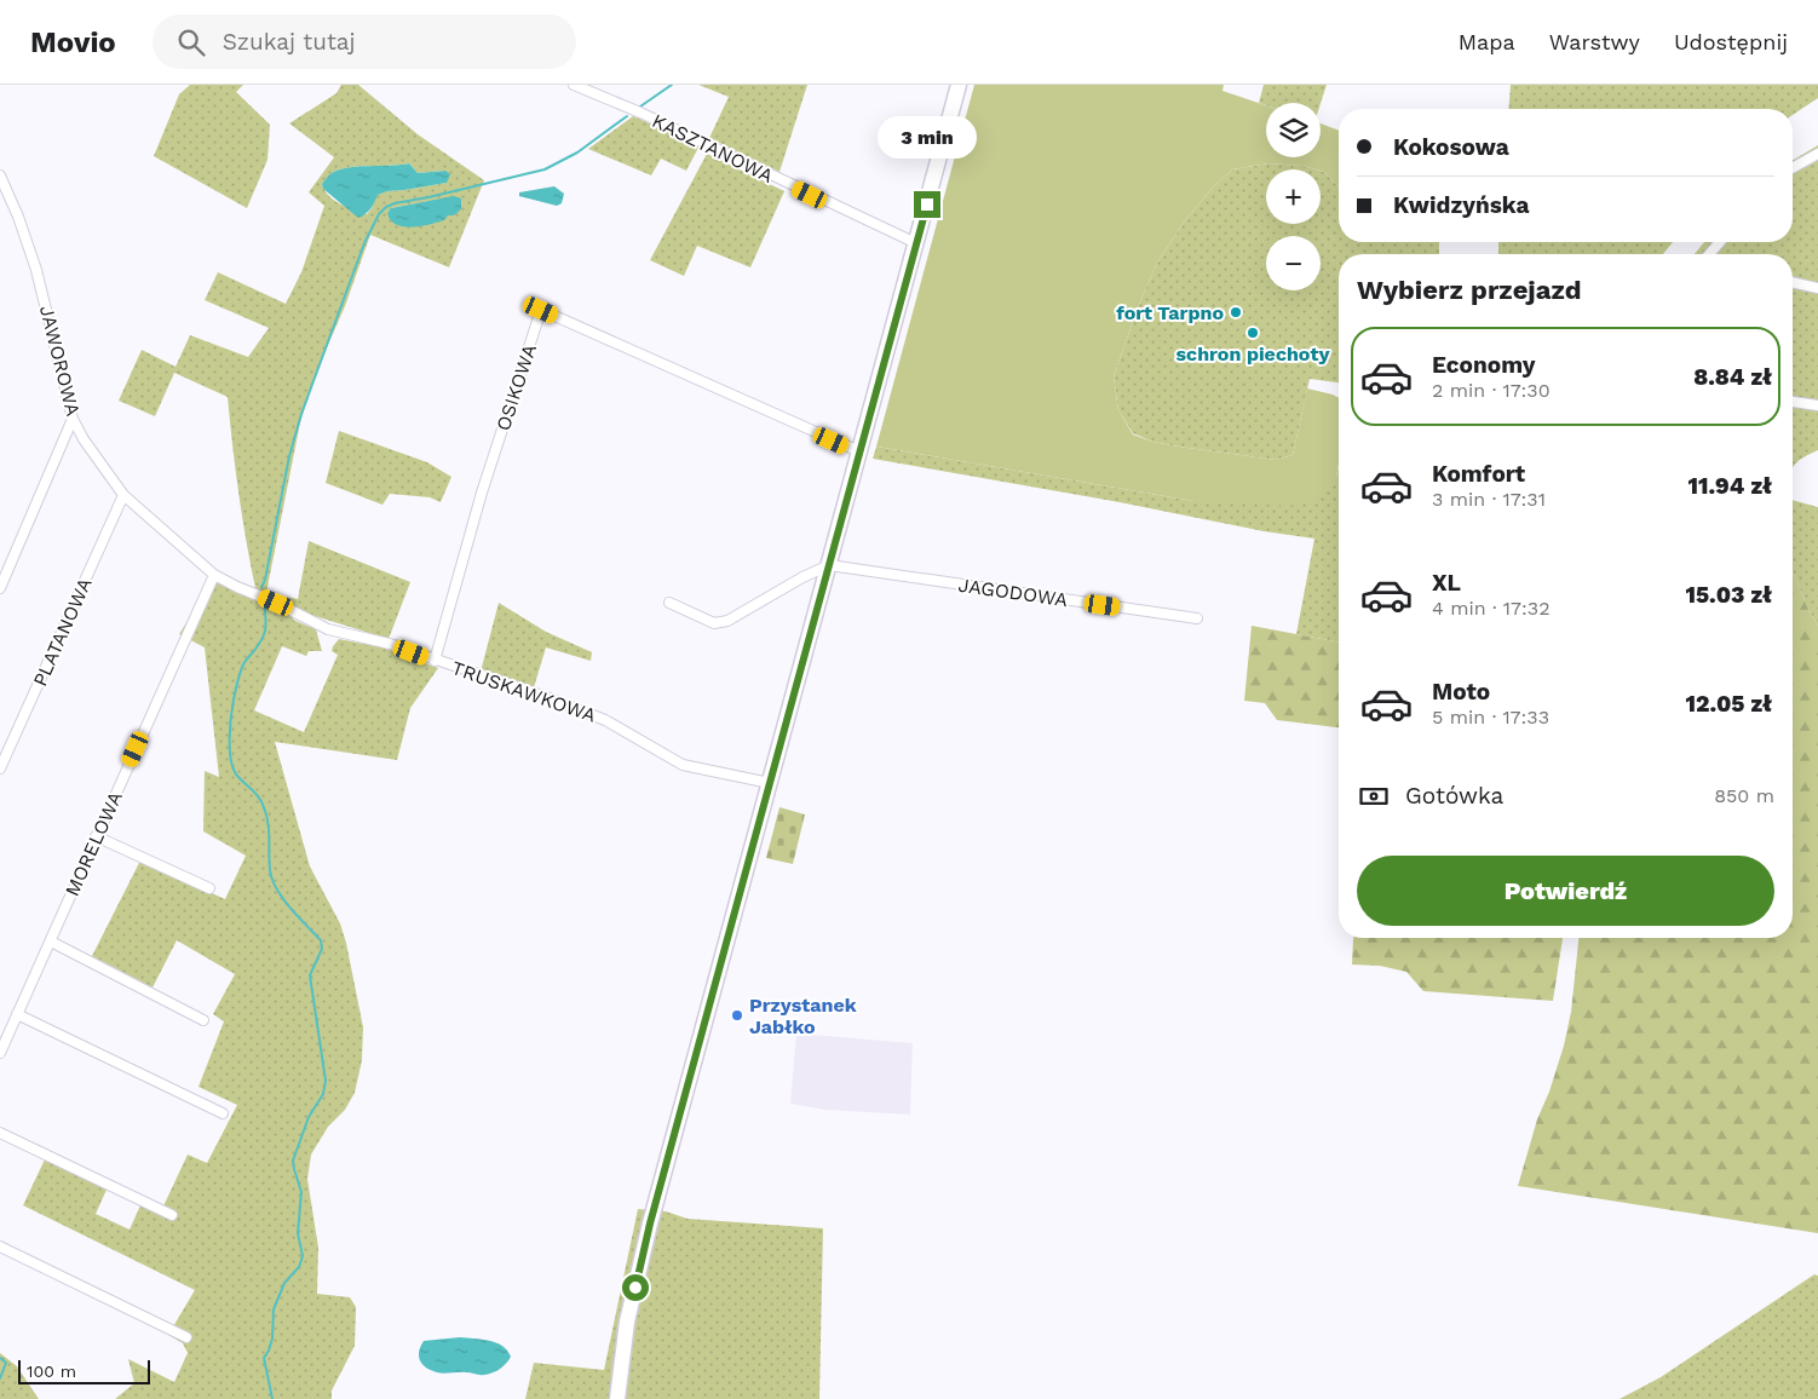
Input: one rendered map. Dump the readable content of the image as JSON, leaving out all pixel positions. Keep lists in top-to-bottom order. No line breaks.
{"streets":{"street":["KASZTANOWA","JAWOROWA","OSIKOWA","JAGODOWA","PLATANOWA","TRUSKAWKOWA","MORELOWA"]},"crossings":[["JAWOROWA","PLATANOWA"],["JAWOROWA","TRUSKAWKOWA"],["JAWOROWA","MORELOWA"],["OSIKOWA","TRUSKAWKOWA"]],"places":["fort Tarpno","schron piechoty","Przystanek Jabłko"],"scale_bar":"100 m","page":{"header":"Movio","search":"Szukaj tutaj","nav":["Mapa","Warstwy","Udostępnij"],"map_buttons":["+","−"],"banner":["Kokosowa","Kwidzyńska"],"bubble":"3 min","heading":"Wybierz przejazd","list":[{"name":"Economy","note":"2 min · 17:30","value":"8.84 zł"},{"name":"Komfort","note":"3 min · 17:31","value":"11.94 zł"},{"name":"XL","note":"4 min · 17:32","value":"15.03 zł"},{"name":"Moto","note":"5 min · 17:33","value":"12.05 zł"}],"pay":["Gotówka","850 m"],"buttons":"Potwierdź","scale":"100 m"}}
